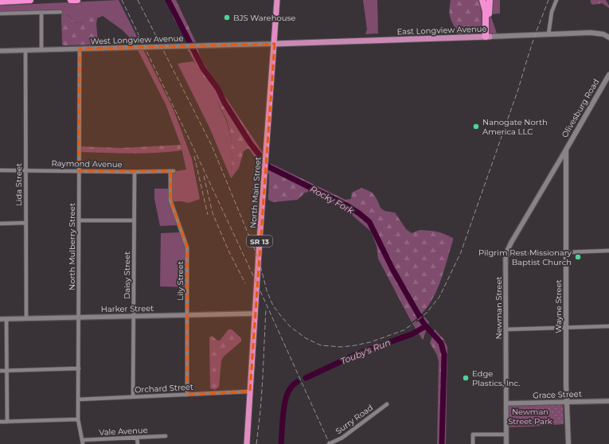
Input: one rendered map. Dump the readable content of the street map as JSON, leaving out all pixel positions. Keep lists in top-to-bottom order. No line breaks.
{"streets":{"highway":["North Main Street","SR 13"],"main road":["East Longview Avenue","Olivesburg Road","Wayne Street"],"street":["West Longview Avenue","Raymond Avenue","Lida Street","North Mulberry Street","Daisy Street","Lily Street","Newman Street","Harker Street","Orchard Street","Grace Street","Surry Road","Vale Avenue"]},"crossings":[["East Longview Avenue","West Longview Avenue"],["East Longview Avenue","North Main Street"],["West Longview Avenue","Lida Street"],["West Longview Avenue","North Main Street"],["West Longview Avenue","North Mulberry Street"],["Olivesburg Road","Wayne Street"],["Olivesburg Road","Newman Street"],["Raymond Avenue","Lida Street"],["Raymond Avenue","North Mulberry Street"],["Raymond Avenue","Daisy Street"],["Raymond Avenue","Lily Street"],["Lida Street","Harker Street"],["North Main Street","Harker Street"],["North Main Street","Orchard Street"],["North Mulberry Street","Harker Street"],["North Mulberry Street","Orchard Street"],["North Mulberry Street","Vale Avenue"],["Daisy Street","Harker Street"],["Daisy Street","Orchard Street"],["Lily Street","Harker Street"],["Lily Street","Orchard Street"],["Wayne Street","Newman Street"],["Wayne Street","Grace Street"],["Newman Street","Grace Street"]],"water":["Rocky Fork","Touby's Run"],"parks":["Newman Street Park"],"places":["BJS Warehouse","Nanogate North America LLC","Pilgrim Rest Missionary Baptist Church","Edge Plastics, Inc."]}
